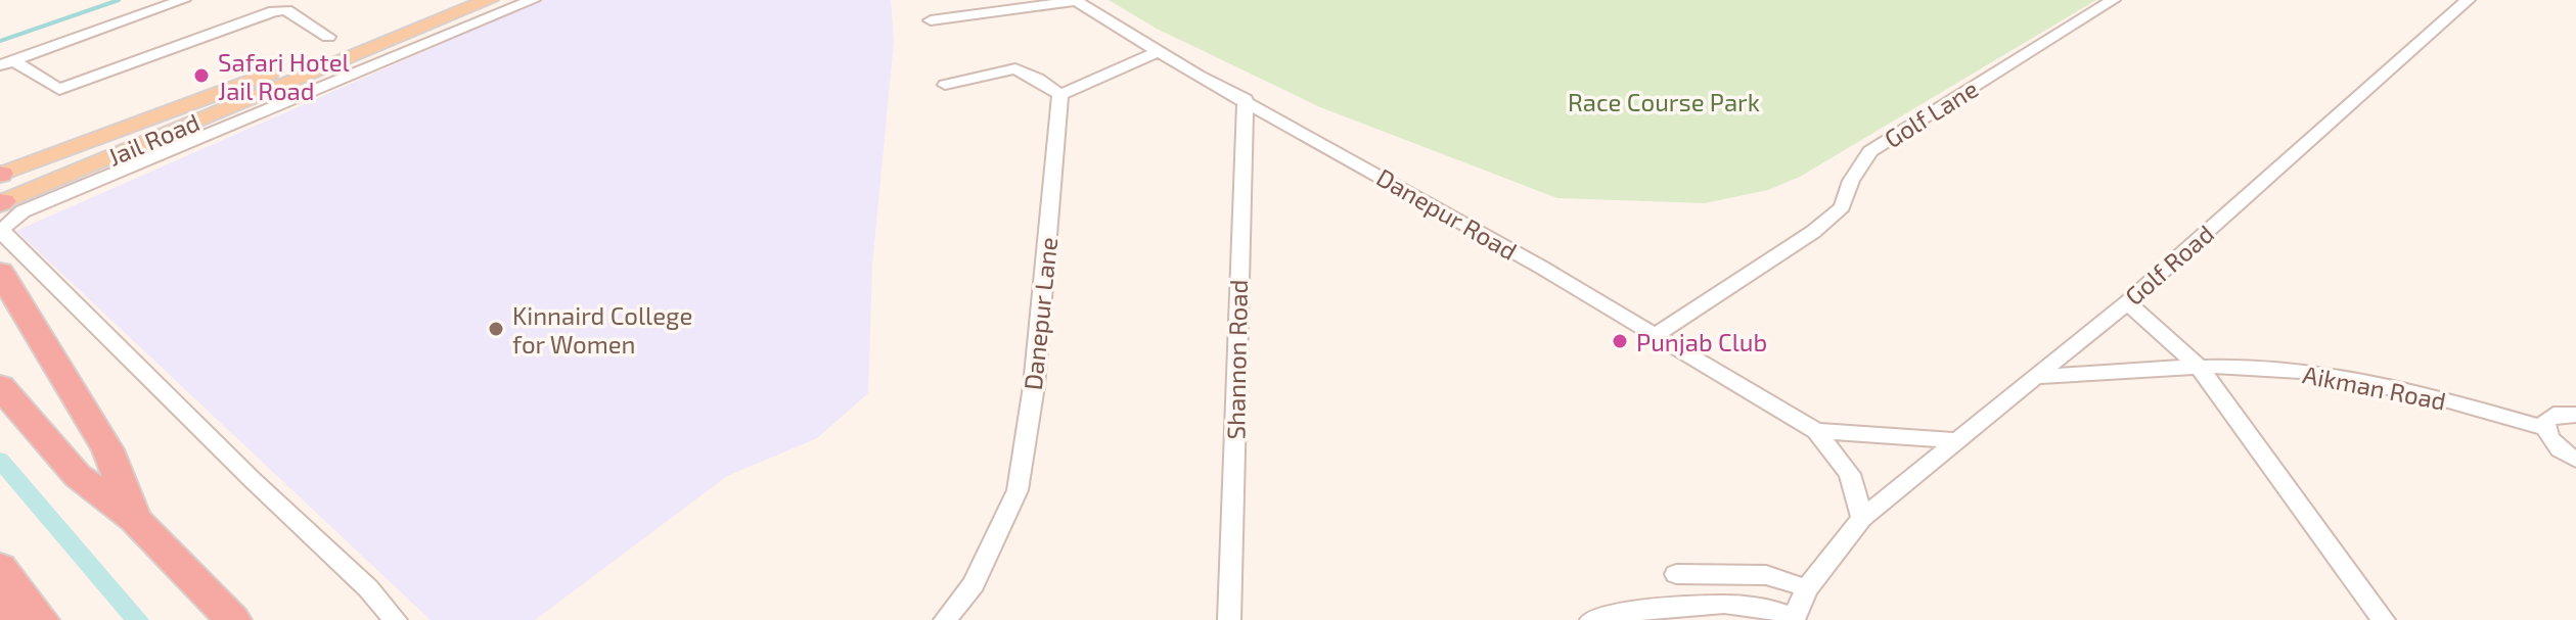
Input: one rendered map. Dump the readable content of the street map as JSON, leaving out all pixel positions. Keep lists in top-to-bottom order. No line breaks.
{"streets":{"main road":["Jail Road"],"street":["Golf Lane","Danepur Road","Golf Road","Danepur Lane","Shannon Road","Aikman Road"]},"crossings":[["Golf Lane","Danepur Road"],["Danepur Road","Shannon Road"],["Golf Road","Aikman Road"]],"parks":["Race Course Park"],"places":["Safari Hotel Jail Road","Kinnaird College for Women","Punjab Club"]}
